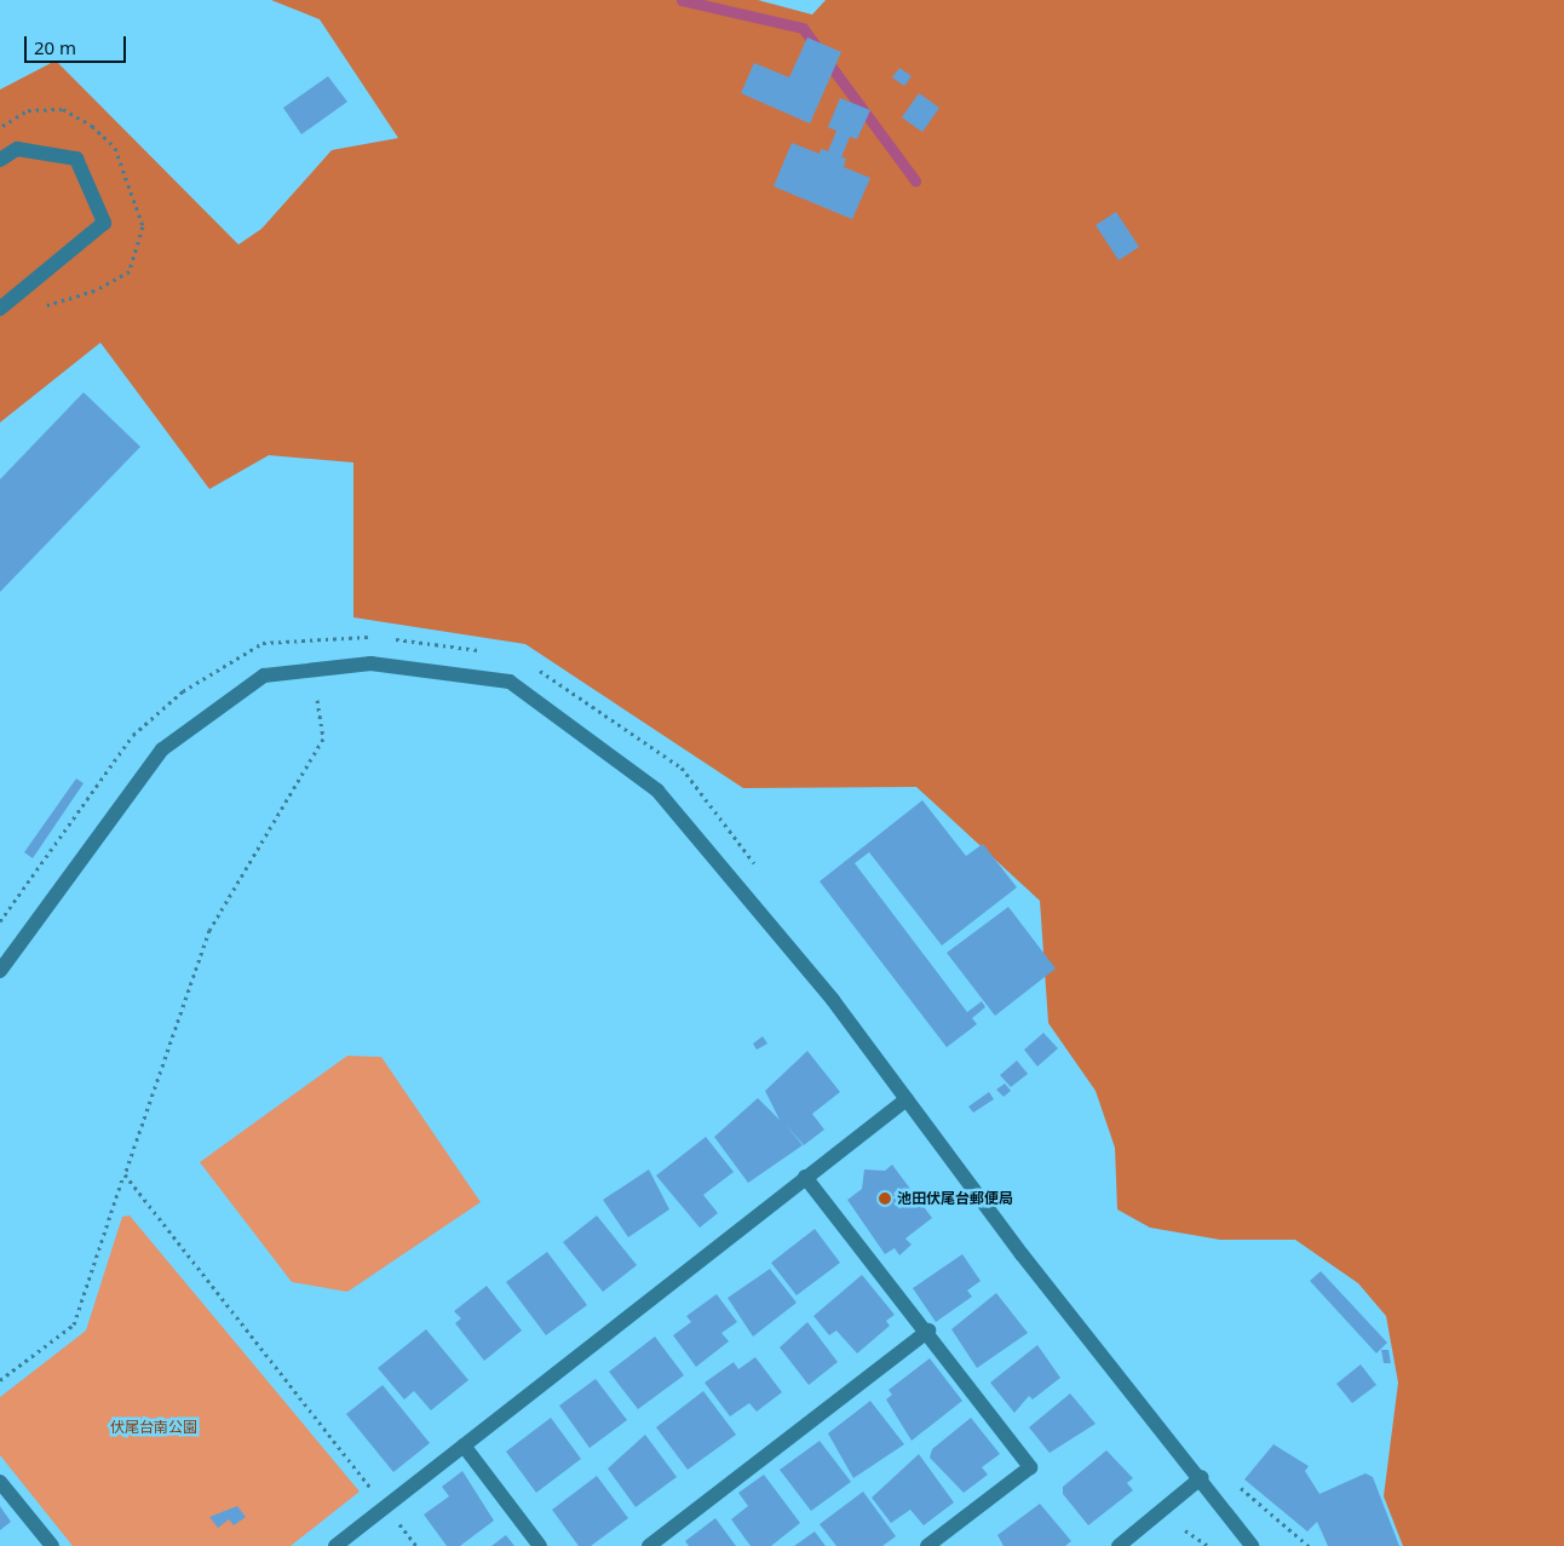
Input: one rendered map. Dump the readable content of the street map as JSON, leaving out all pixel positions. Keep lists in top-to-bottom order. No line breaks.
{"parks":["伏尾台南公園"],"places":["池田伏尾台郵便局"],"scale_bar":"20 m"}
